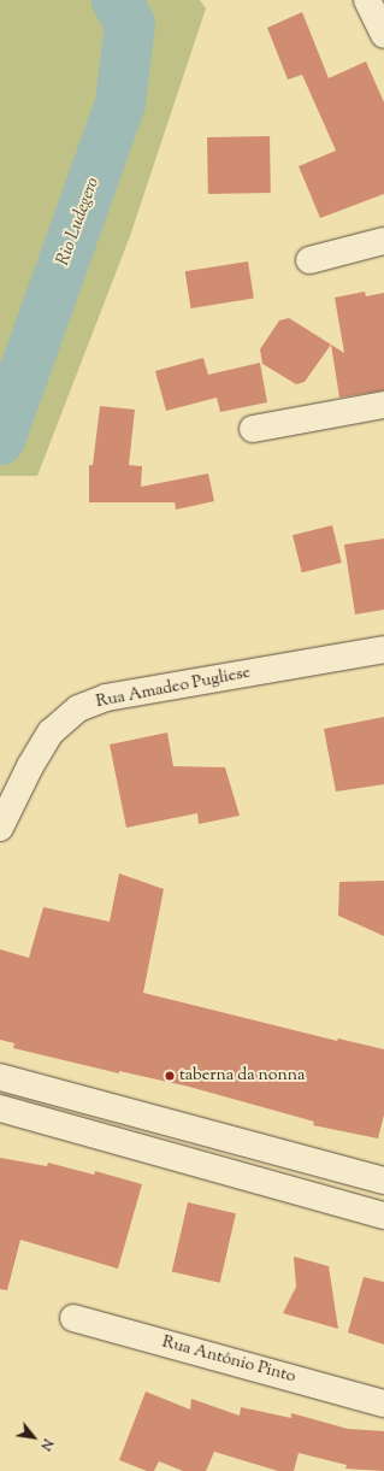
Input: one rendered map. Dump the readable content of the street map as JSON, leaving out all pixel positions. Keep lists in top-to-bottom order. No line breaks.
{"streets":{"street":["Rua Amadeo Pugliese","Rua Antônio Pinto"]},"water":["Rio Ludegero"],"places":["taberna da nonna"],"north":"bottom right"}
